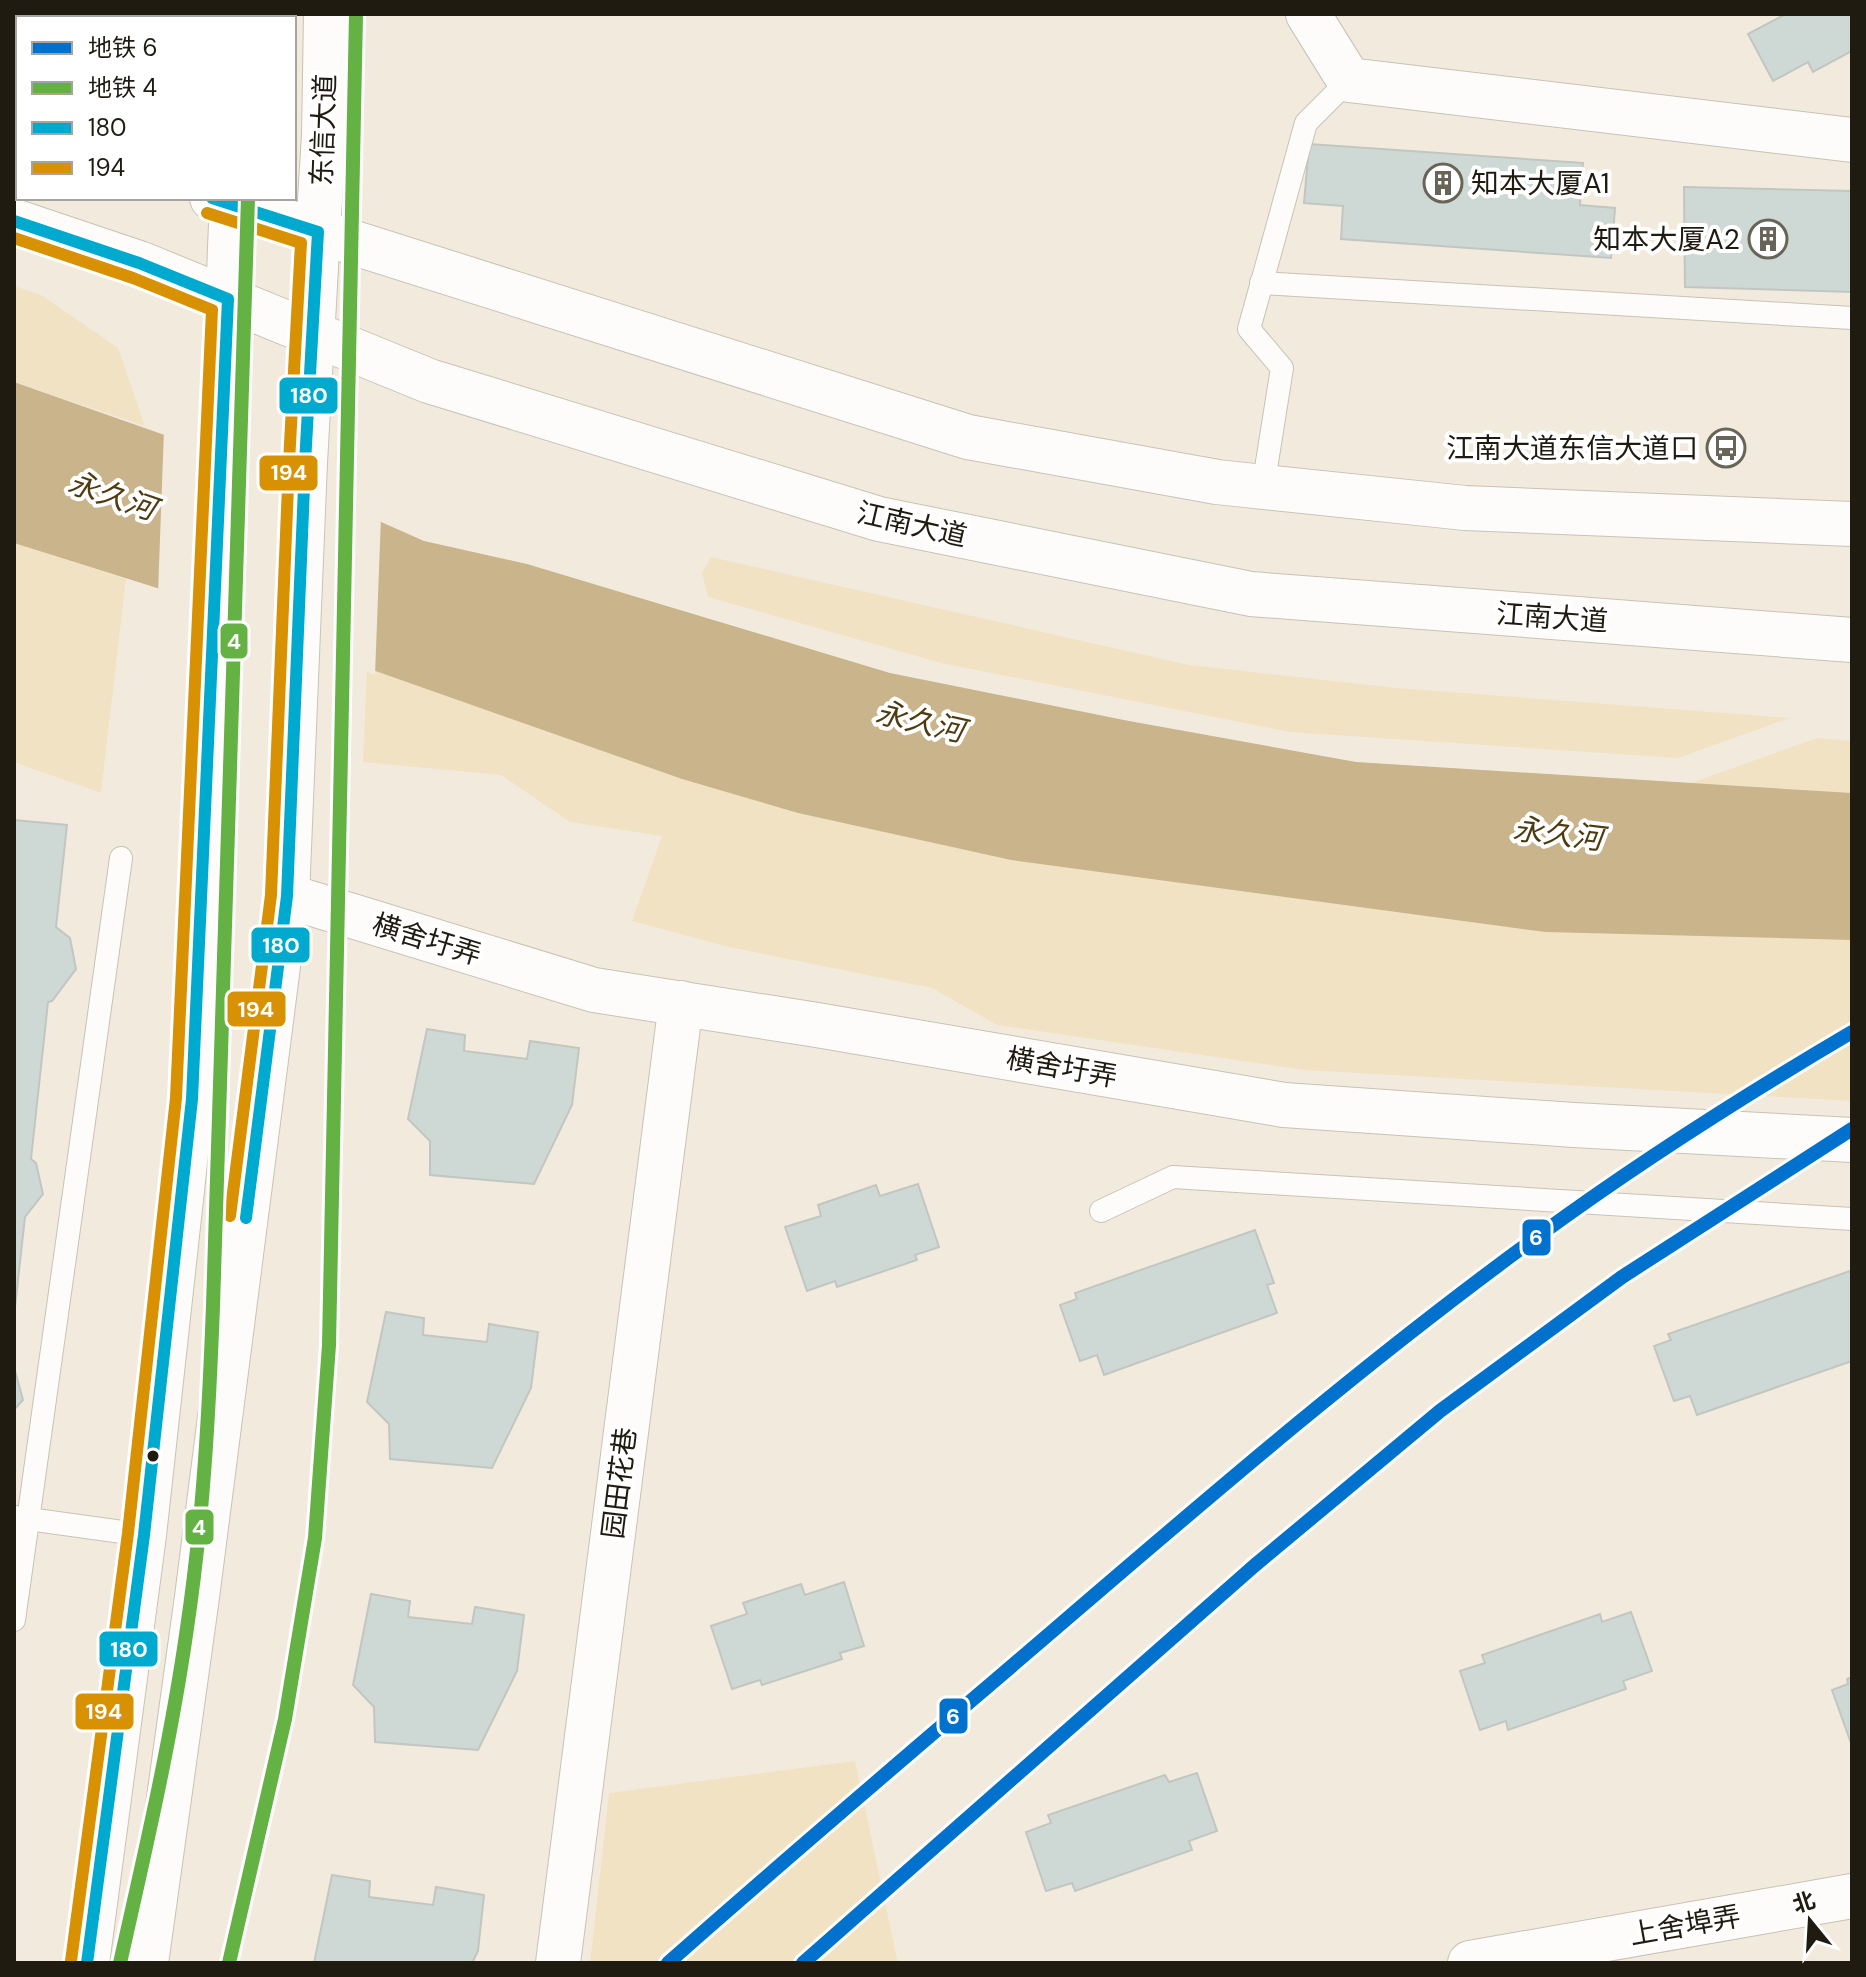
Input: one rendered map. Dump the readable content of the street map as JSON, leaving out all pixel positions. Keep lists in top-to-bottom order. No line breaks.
{"streets":{"main road":["东信大道","江南大道","横舍圩弄","园田花巷","上舍埠弄"]},"crossings":[["东信大道","江南大道"],["东信大道","横舍圩弄"],["横舍圩弄","园田花巷"]],"water":["永久河"],"places":{"building":["知本大厦A1","知本大厦A2"],"bus stop":["江南大道东信大道口"]},"lines":["metro line 4","transit line 180","transit line 194","metro line 6"],"legend":["地铁 6","地铁 4","180","194"],"north":"top"}
